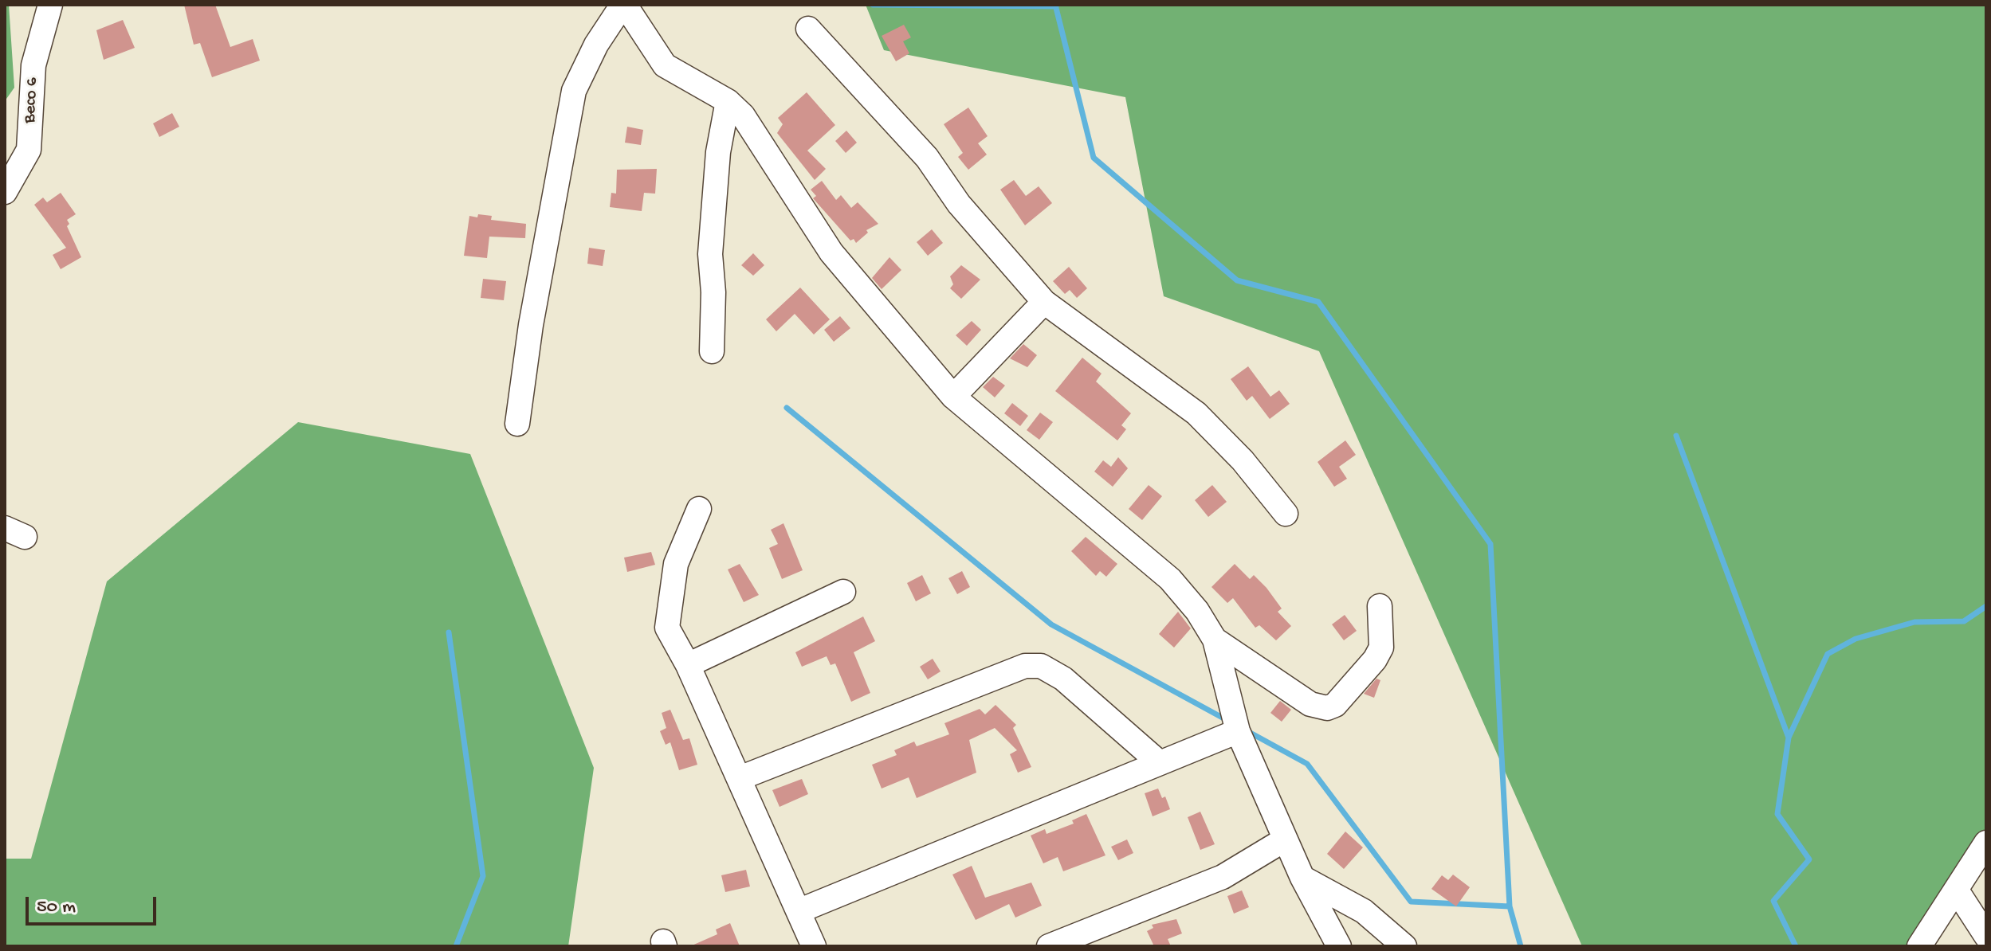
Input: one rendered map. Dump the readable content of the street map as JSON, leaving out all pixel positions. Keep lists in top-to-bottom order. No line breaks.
{"streets":{"street":["Beco 6"]},"scale_bar":"50 m"}
